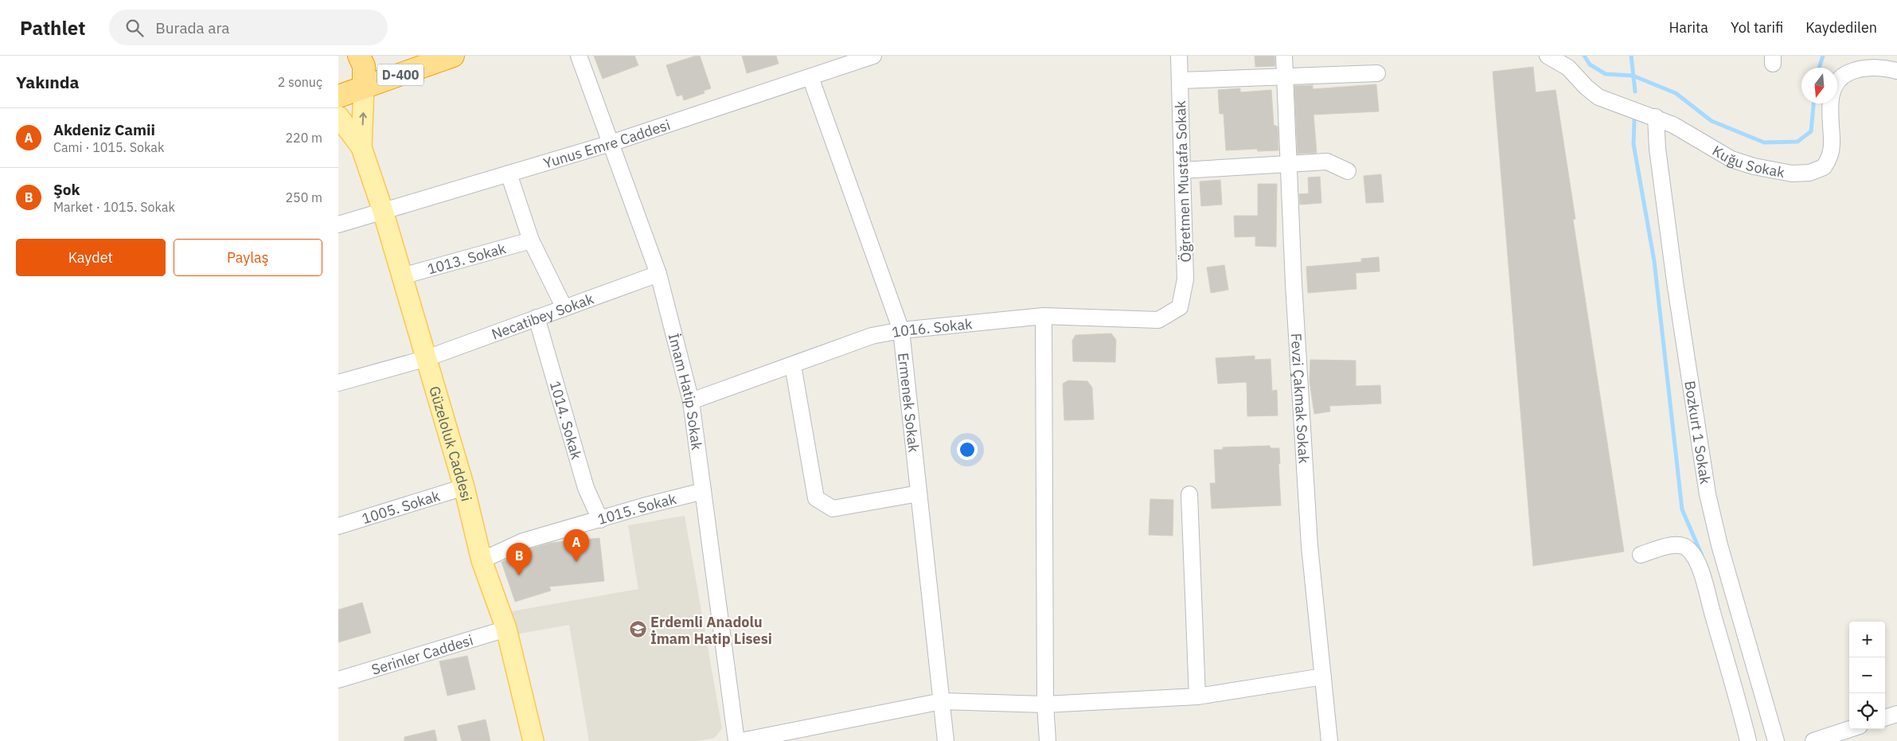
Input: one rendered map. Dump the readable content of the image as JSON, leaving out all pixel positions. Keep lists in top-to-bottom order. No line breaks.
{"streets":{"highway":["D-400"],"main road":["Güzeloluk Caddesi"],"street":["Yunus Emre Caddesi","Kuğu Sokak","Öğretmen Mustafa Sokak","1013. Sokak","Necatibey Sokak","1016. Sokak","İmam Hatip Sokak","Fevzi Çakmak Sokak","Ermenek Sokak","1014. Sokak","Bozkurt 1 Sokak","1005. Sokak","1015. Sokak","Serinler Caddesi"]},"crossings":[["D-400","Güzeloluk Caddesi"],["Yunus Emre Caddesi","İmam Hatip Sokak"],["Yunus Emre Caddesi","Ermenek Sokak"],["Yunus Emre Caddesi","Güzeloluk Caddesi"],["Kuğu Sokak","Bozkurt 1 Sokak"],["Öğretmen Mustafa Sokak","1016. Sokak"],["1013. Sokak","Güzeloluk Caddesi"],["Necatibey Sokak","İmam Hatip Sokak"],["Necatibey Sokak","1014. Sokak"],["Necatibey Sokak","Güzeloluk Caddesi"],["1016. Sokak","İmam Hatip Sokak"],["1016. Sokak","Ermenek Sokak"],["İmam Hatip Sokak","1015. Sokak"],["1014. Sokak","1015. Sokak"],["Güzeloluk Caddesi","1005. Sokak"],["Güzeloluk Caddesi","1015. Sokak"],["Güzeloluk Caddesi","Serinler Caddesi"]],"places":{"school or university":["Erdemli Anadolu İmam Hatip Lisesi"]},"north":"bottom","page":{"header":"Pathlet","search":"Burada ara","nav":["Harita","Yol tarifi","Kaydedilen"],"heading":["Yakında","2 sonuç"],"list":[{"mark":"A","name":"Akdeniz Camii","note":"Cami · 1015. Sokak","value":"220 m"},{"mark":"B","name":"Şok","note":"Market · 1015. Sokak","value":"250 m"}],"buttons":["Kaydet","Paylaş"],"pins":["A","B"],"map_buttons":["+","−"]}}
